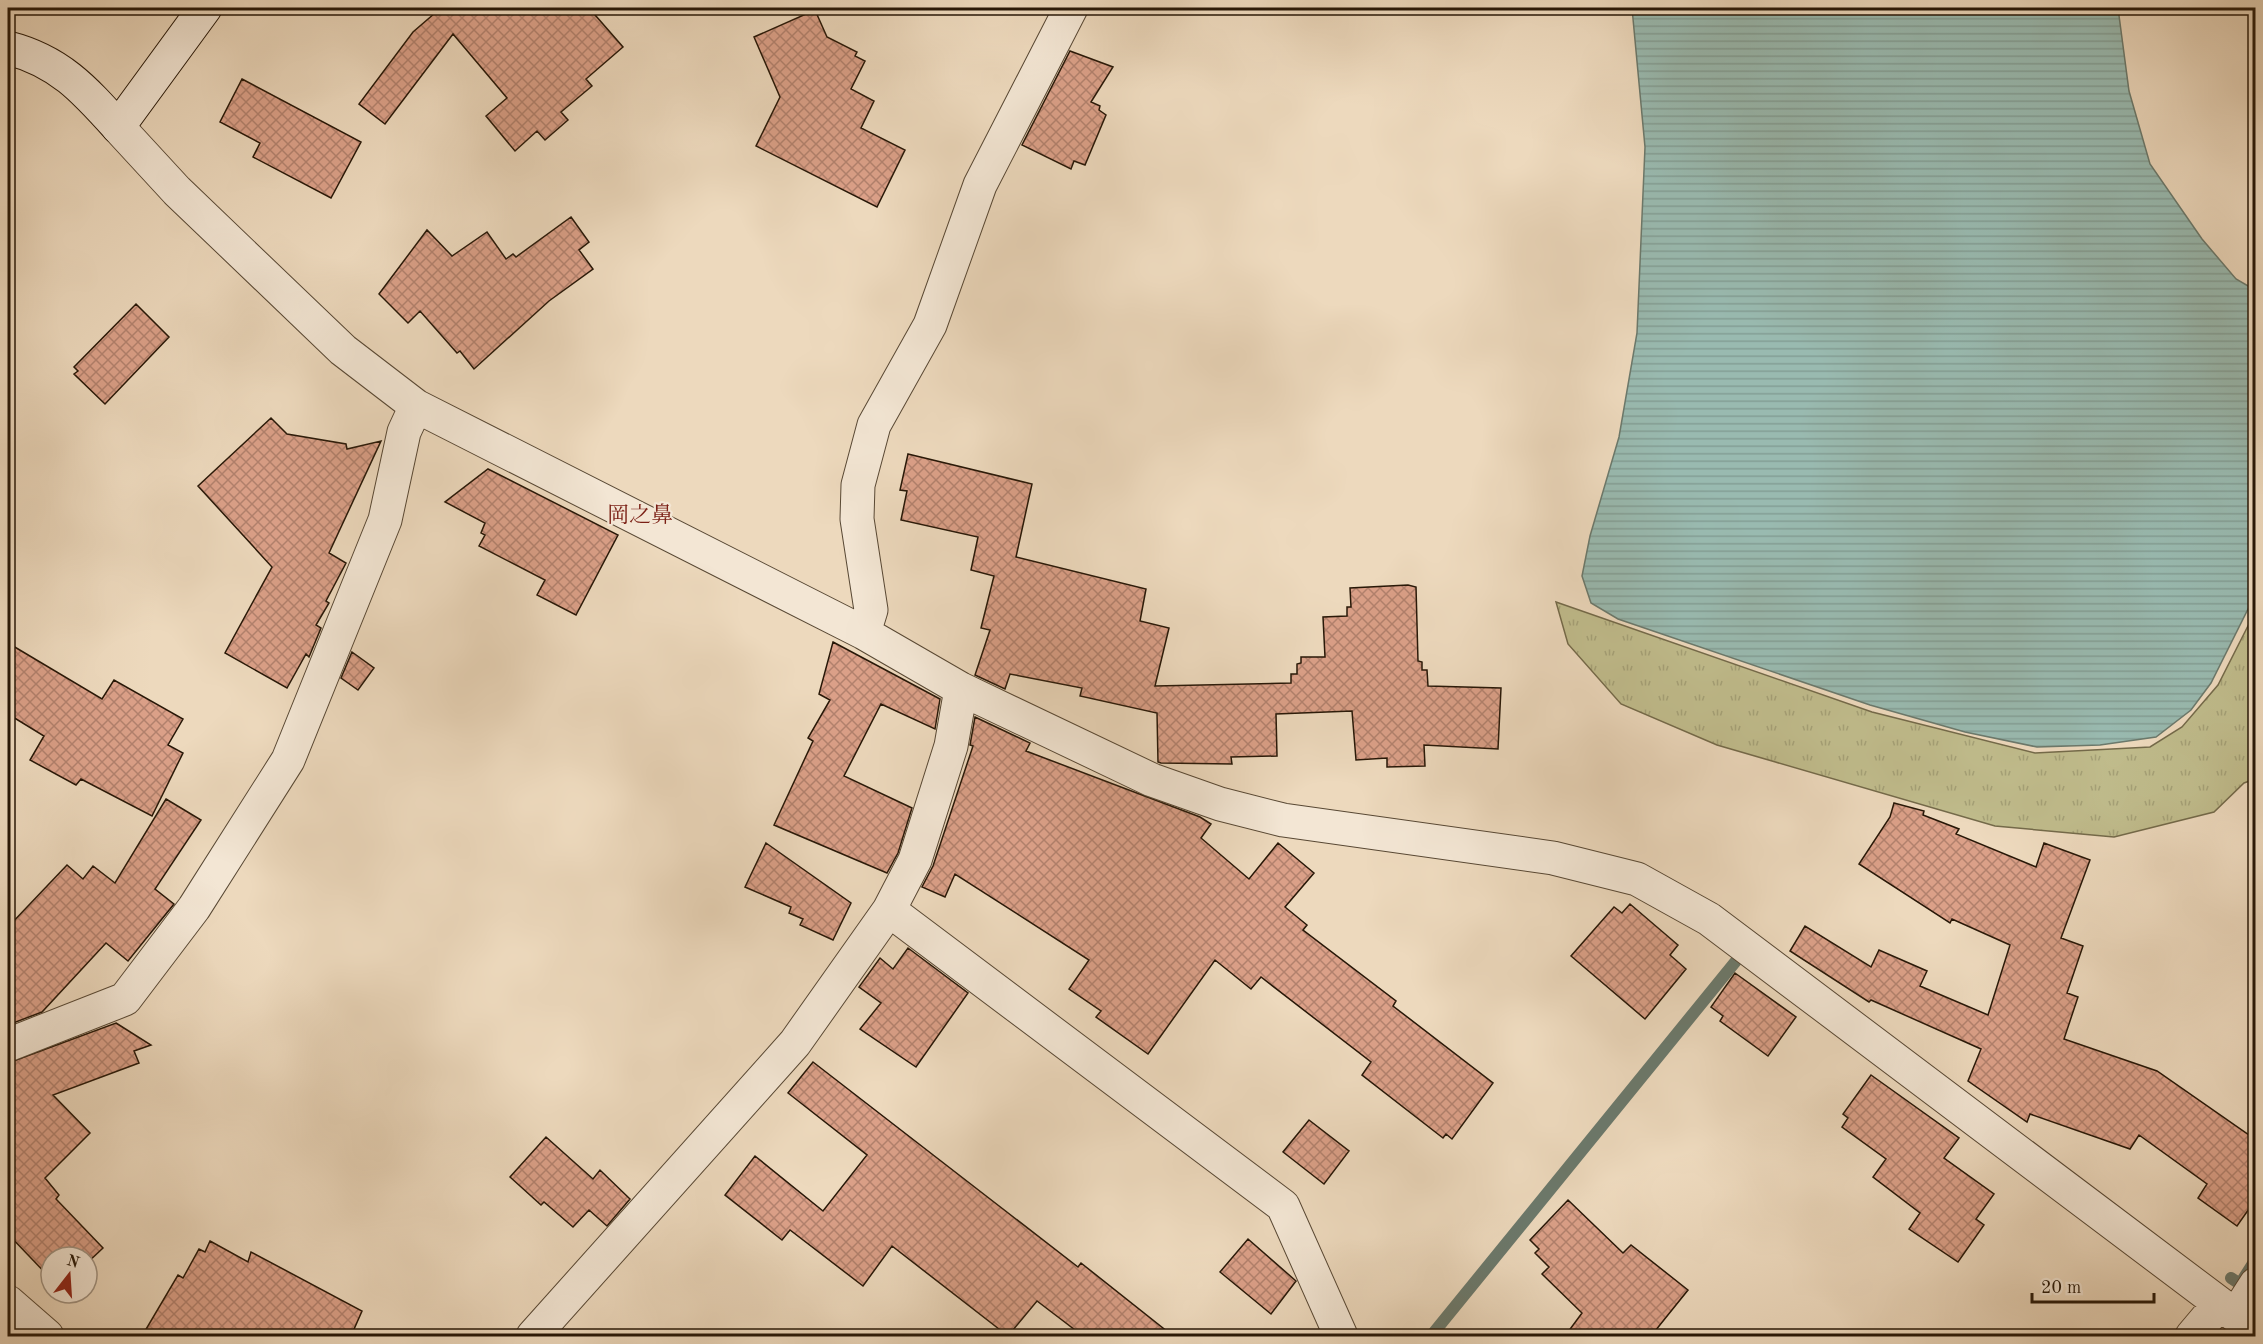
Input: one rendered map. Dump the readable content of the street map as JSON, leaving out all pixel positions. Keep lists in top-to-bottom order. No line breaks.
{"districts":["岡之鼻"],"scale_bar":"20 m","north":"top"}
